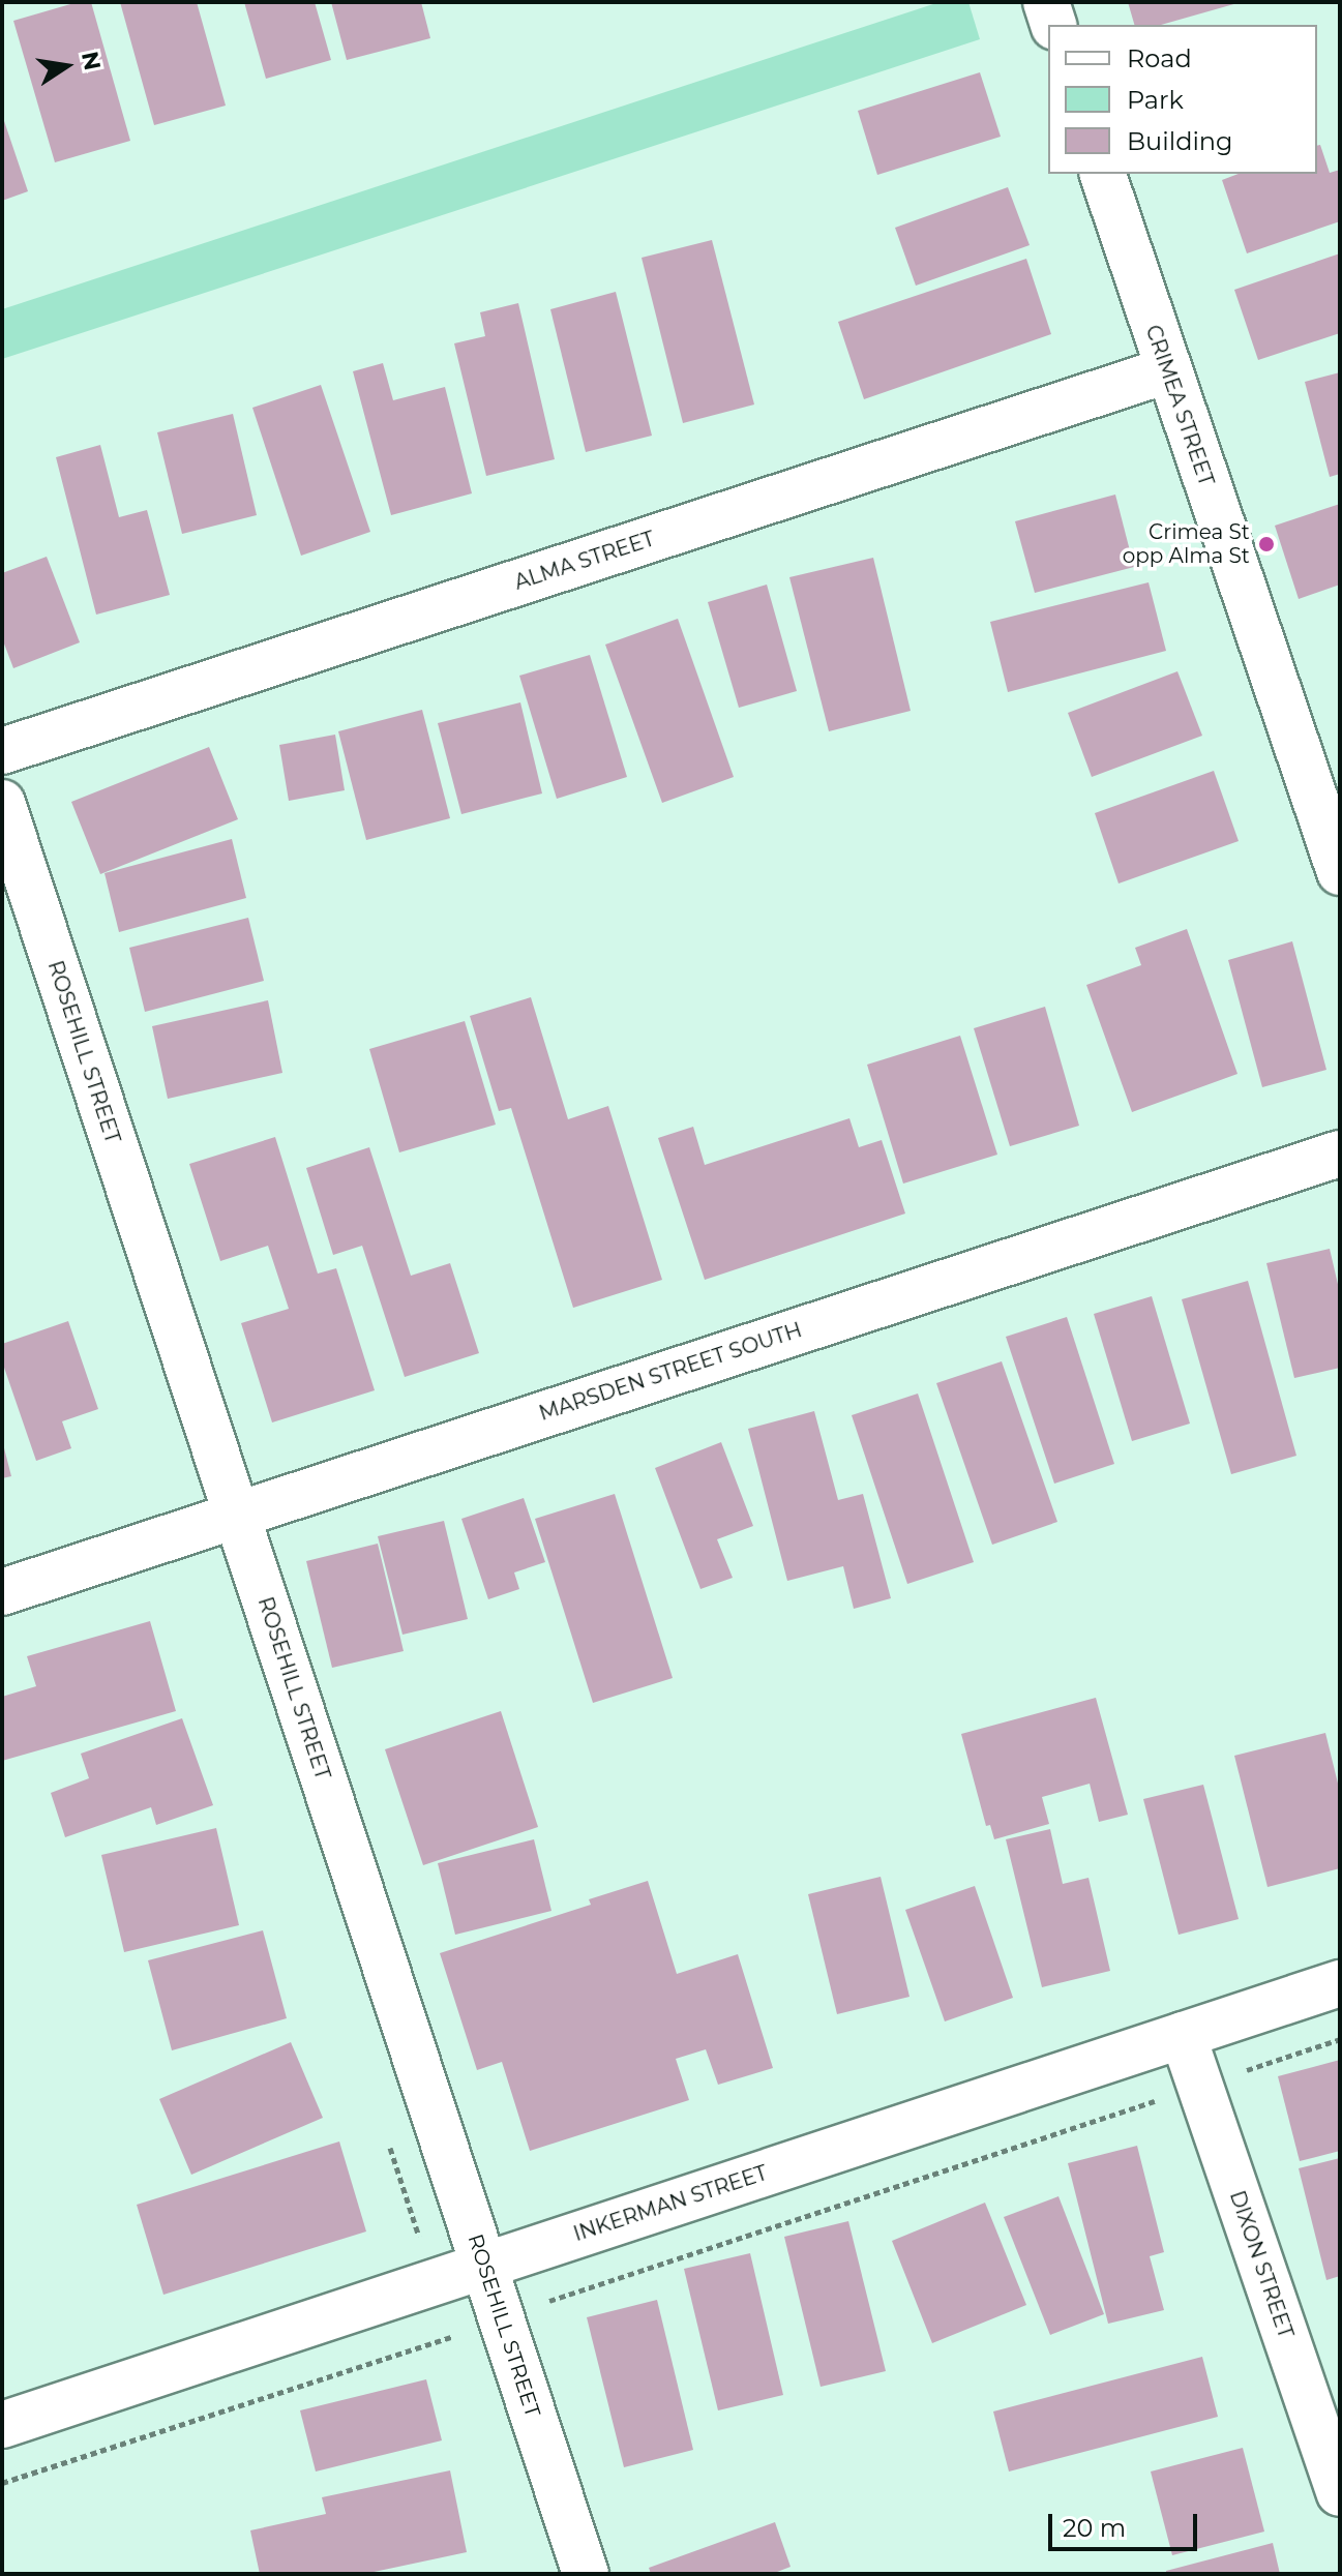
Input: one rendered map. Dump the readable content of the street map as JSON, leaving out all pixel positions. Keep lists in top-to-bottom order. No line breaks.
{"streets":{"street":["CRIMEA STREET","ALMA STREET","ROSEHILL STREET","MARSDEN STREET SOUTH","INKERMAN STREET","DIXON STREET"]},"crossings":[["CRIMEA STREET","ALMA STREET"],["ROSEHILL STREET","MARSDEN STREET SOUTH"],["ROSEHILL STREET","INKERMAN STREET"],["INKERMAN STREET","DIXON STREET"]],"places":["Crimea St opp Alma St"],"legend":["Road","Park","Building"],"scale_bar":"20 m","north":"right"}
